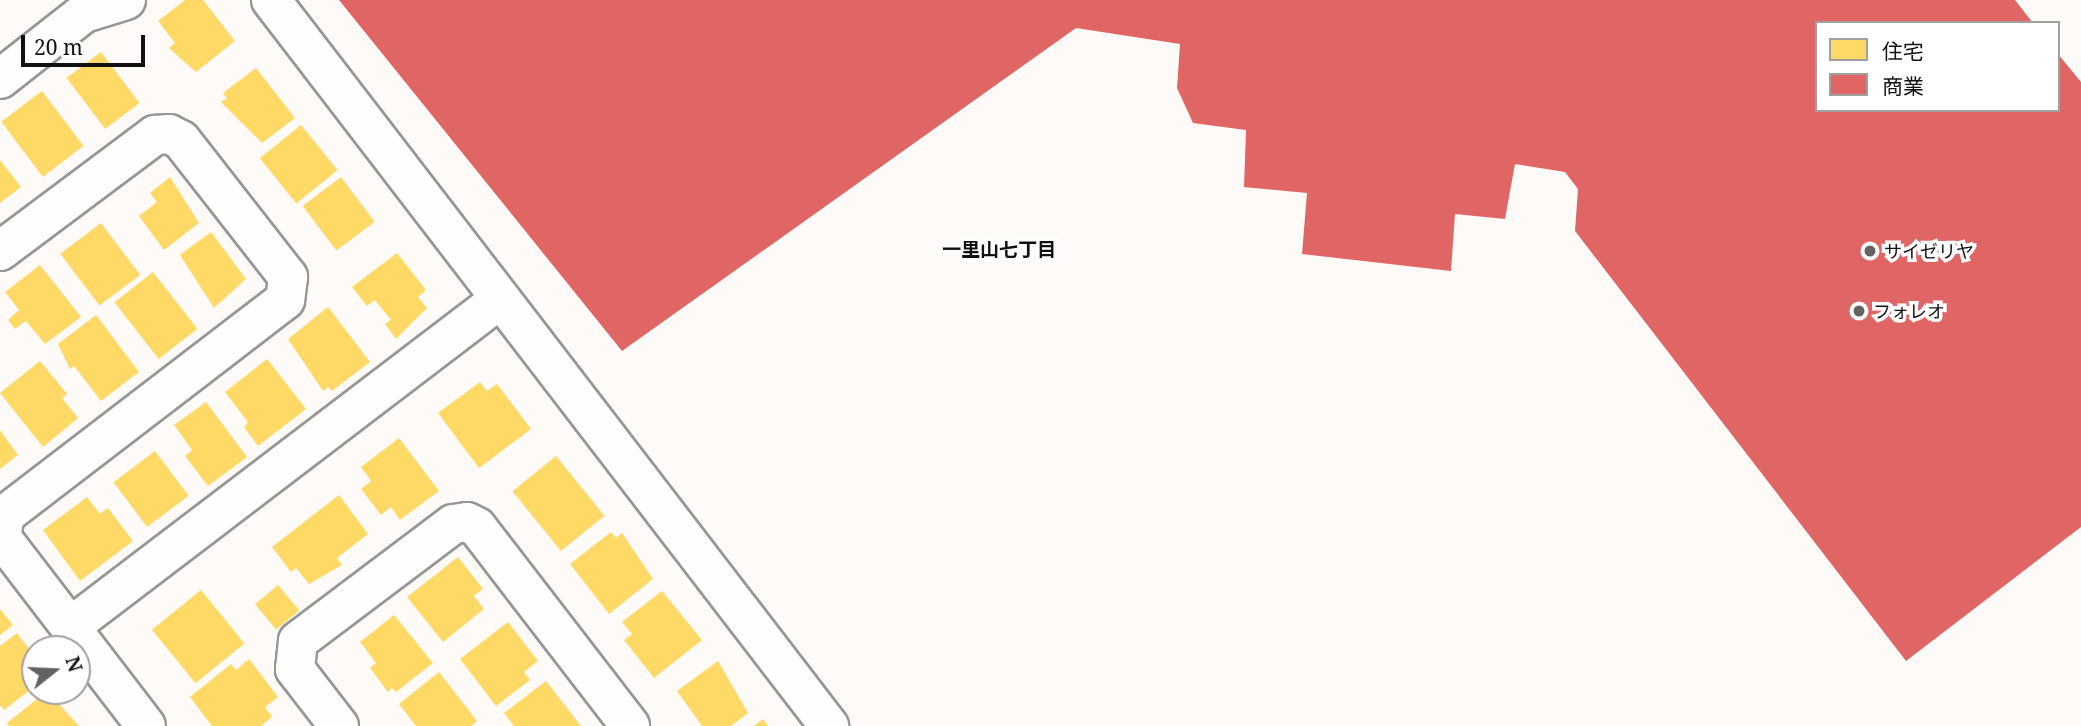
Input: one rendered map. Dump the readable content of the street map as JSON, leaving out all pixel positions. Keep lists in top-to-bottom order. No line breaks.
{"districts":["一里山七丁目"],"places":["サイゼリヤ","フォレオ"],"legend":["住宅","商業"],"scale_bar":"20 m","north":"right"}
